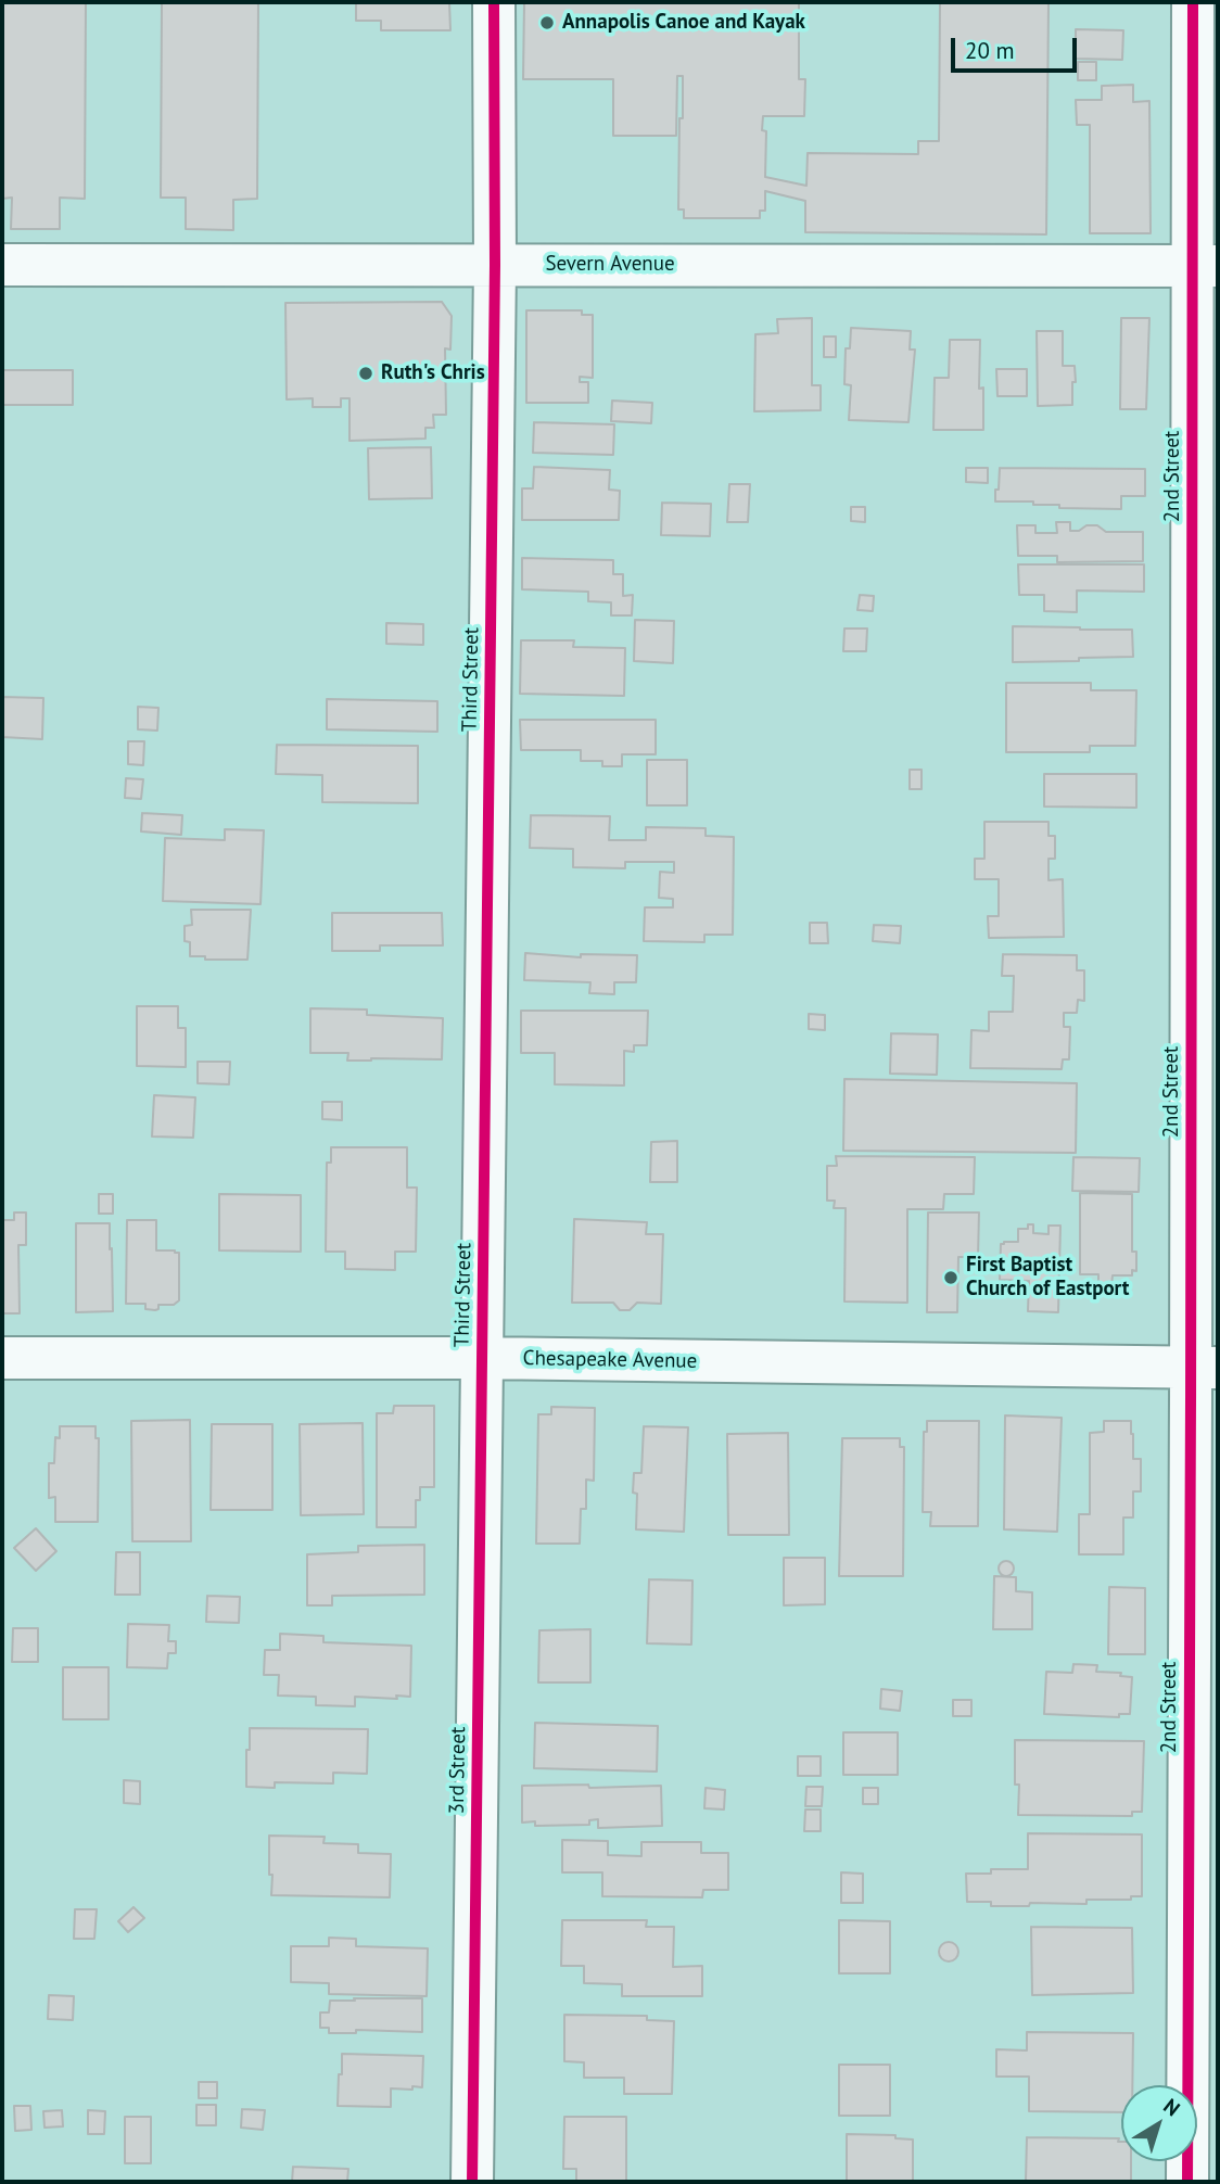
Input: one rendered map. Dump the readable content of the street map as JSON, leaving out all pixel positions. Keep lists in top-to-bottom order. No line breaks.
{"streets":{"street":["Severn Avenue","2nd Street","Third Street","Chesapeake Avenue","3rd Street"]},"crossings":[["Severn Avenue","2nd Street"],["Severn Avenue","Third Street"],["2nd Street","Chesapeake Avenue"],["Third Street","Chesapeake Avenue"],["Third Street","3rd Street"],["Chesapeake Avenue","3rd Street"]],"places":["Annapolis Canoe and Kayak","Ruth's Chris","First Baptist Church of Eastport"],"scale_bar":"20 m","north":"top right"}
